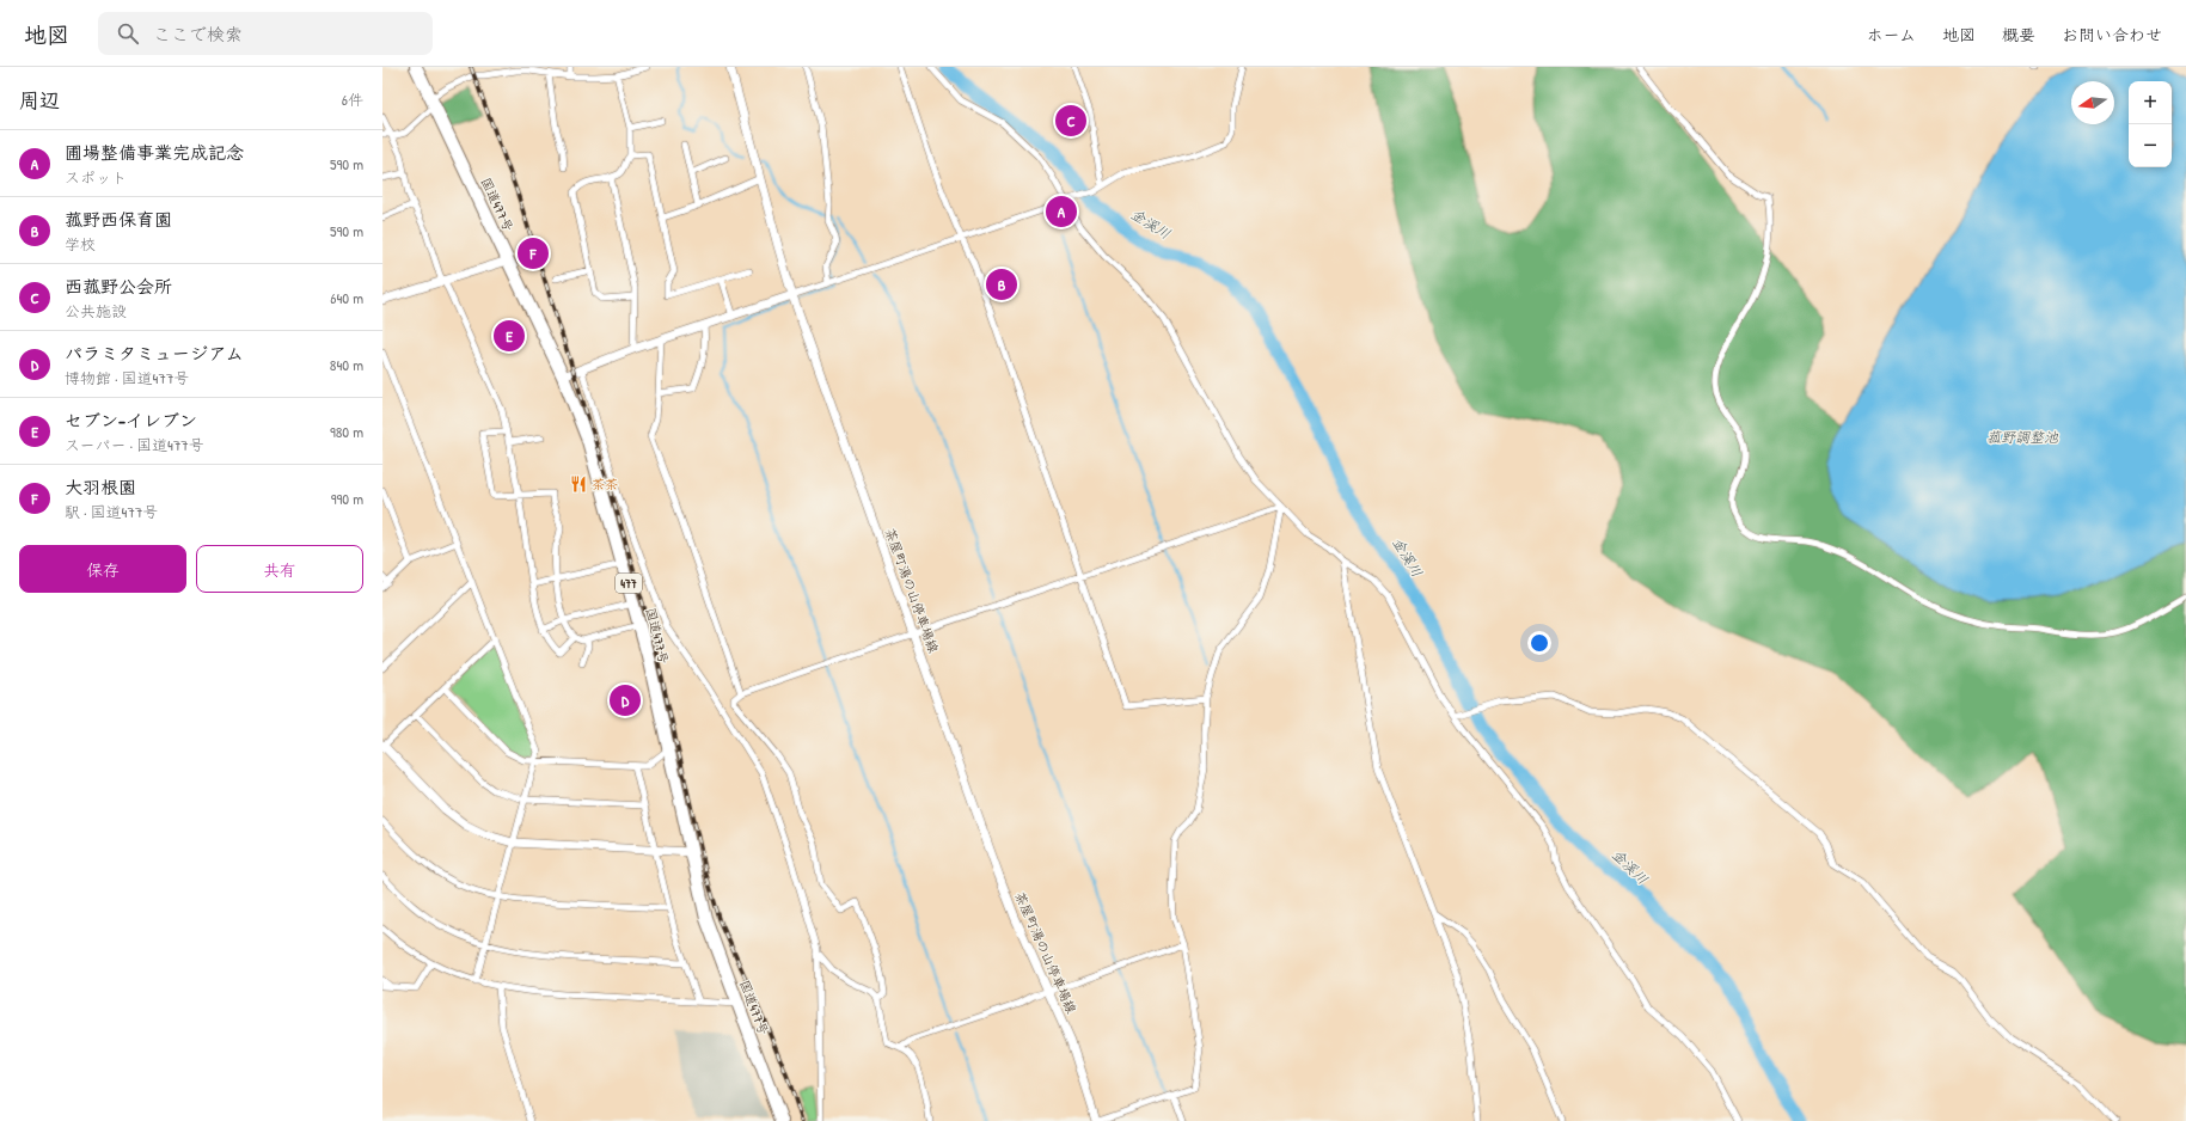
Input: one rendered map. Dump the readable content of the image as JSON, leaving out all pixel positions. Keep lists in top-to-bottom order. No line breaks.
{"streets":{"highway":["国道477号","477"],"main road":["茶屋町湯の山停車場線"]},"water":["金溪川","菰野調整池"],"places":{"restaurant":["茶茶"]},"north":"left","page":{"header":"地図","search":"ここで検索","nav":["ホーム","地図","概要","お問い合わせ"],"heading":["周辺","6件"],"map_buttons":["+","−"],"pins":["C","A","F","B","E","D"],"list":[{"mark":"A","name":"圃場整備事業完成記念","note":"スポット","value":"590 m"},{"mark":"B","name":"菰野西保育園","note":"学校","value":"590 m"},{"mark":"C","name":"西菰野公会所","note":"公共施設","value":"640 m"},{"mark":"D","name":"パラミタミュージアム","note":"博物館 · 国道477号","value":"840 m"},{"mark":"E","name":"セブン-イレブン","note":"スーパー · 国道477号","value":"980 m"},{"mark":"F","name":"大羽根園","note":"駅 · 国道477号","value":"990 m"}],"buttons":["保存","共有"]}}
